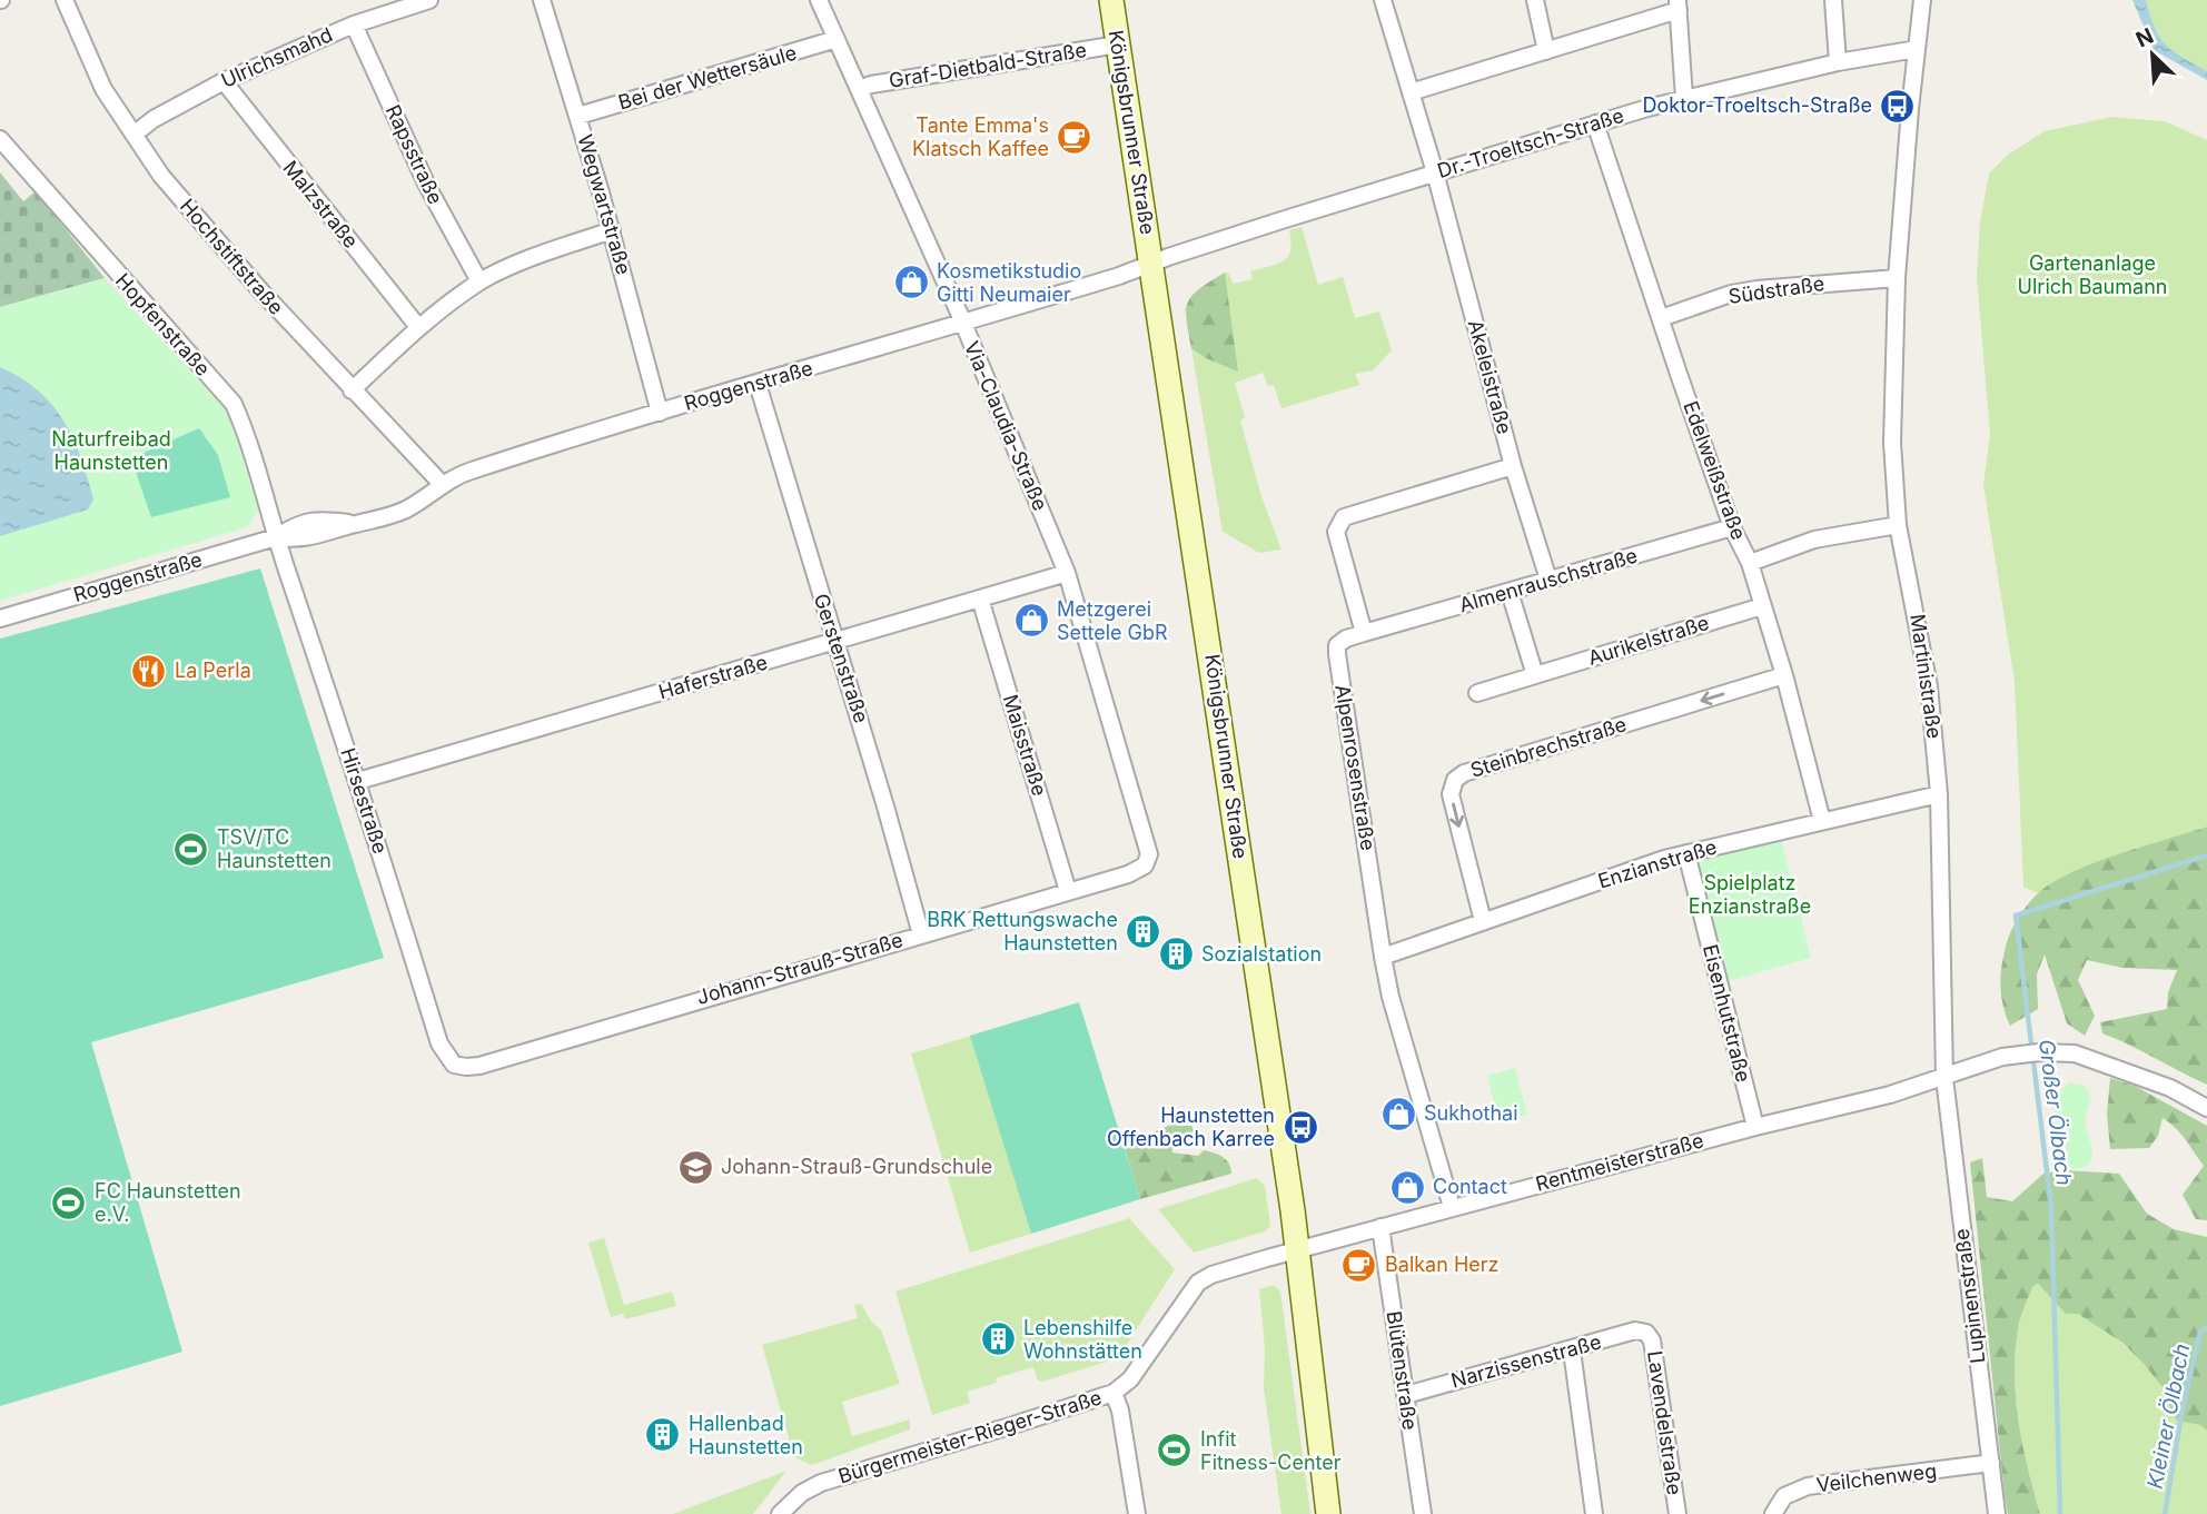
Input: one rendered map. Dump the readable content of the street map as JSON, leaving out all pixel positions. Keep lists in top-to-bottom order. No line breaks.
{"streets":{"main road":["Königsbrunner Straße"],"street":["Ulrichsmahd","Graf-Dietbald-Straße","Bei der Wettersäule","Dr.-Troeltsch-Straße","Rapsstraße","Malzstraße","Wegwartstraße","Hochstiftstraße","Südstraße","Hopfenstraße","Akeleistraße","Roggenstraße","Via-Claudia-Straße","Edelweißstraße","Almenrauschstraße","Aurikelstraße","Gerstenstraße","Martinistraße","Haferstraße","Maisstraße","Steinbrechstraße","Alpenrosenstraße","Hirsestraße","Enzianstraße","Johann-Strauß-Straße","Eisenhutstraße","Rentmeisterstraße","Lupinenstraße","Narzissenstraße","Blütenstraße","Lavendelstraße","Bürgermeister-Rieger-Straße","Veilchenweg"]},"crossings":[["Ulrichsmahd","Rapsstraße"],["Ulrichsmahd","Malzstraße"],["Ulrichsmahd","Hochstiftstraße"],["Graf-Dietbald-Straße","Königsbrunner Straße"],["Graf-Dietbald-Straße","Via-Claudia-Straße"],["Bei der Wettersäule","Wegwartstraße"],["Bei der Wettersäule","Via-Claudia-Straße"],["Königsbrunner Straße","Dr.-Troeltsch-Straße"],["Königsbrunner Straße","Roggenstraße"],["Königsbrunner Straße","Rentmeisterstraße"],["Königsbrunner Straße","Bürgermeister-Rieger-Straße"],["Dr.-Troeltsch-Straße","Akeleistraße"],["Dr.-Troeltsch-Straße","Roggenstraße"],["Dr.-Troeltsch-Straße","Edelweißstraße"],["Dr.-Troeltsch-Straße","Martinistraße"],["Wegwartstraße","Roggenstraße"],["Hochstiftstraße","Roggenstraße"],["Südstraße","Edelweißstraße"],["Südstraße","Martinistraße"],["Hopfenstraße","Roggenstraße"],["Hopfenstraße","Hirsestraße"],["Akeleistraße","Almenrauschstraße"],["Roggenstraße","Via-Claudia-Straße"],["Roggenstraße","Gerstenstraße"],["Roggenstraße","Hirsestraße"],["Via-Claudia-Straße","Haferstraße"],["Via-Claudia-Straße","Johann-Strauß-Straße"],["Edelweißstraße","Almenrauschstraße"],["Edelweißstraße","Aurikelstraße"],["Edelweißstraße","Steinbrechstraße"],["Edelweißstraße","Enzianstraße"],["Almenrauschstraße","Alpenrosenstraße"],["Gerstenstraße","Haferstraße"],["Gerstenstraße","Johann-Strauß-Straße"],["Martinistraße","Enzianstraße"],["Martinistraße","Rentmeisterstraße"],["Martinistraße","Lupinenstraße"],["Haferstraße","Maisstraße"],["Haferstraße","Hirsestraße"],["Maisstraße","Johann-Strauß-Straße"],["Steinbrechstraße","Enzianstraße"],["Alpenrosenstraße","Enzianstraße"],["Alpenrosenstraße","Rentmeisterstraße"],["Hirsestraße","Johann-Strauß-Straße"],["Enzianstraße","Eisenhutstraße"],["Eisenhutstraße","Rentmeisterstraße"],["Rentmeisterstraße","Lupinenstraße"],["Rentmeisterstraße","Blütenstraße"],["Rentmeisterstraße","Bürgermeister-Rieger-Straße"],["Lupinenstraße","Veilchenweg"],["Narzissenstraße","Blütenstraße"],["Narzissenstraße","Lavendelstraße"]],"water":["Großer Ölbach","Kleiner Ölbach"],"parks":["Gartenanlage Ulrich Baumann","Naturfreibad Haunstetten","Spielplatz Enzianstraße"],"places":{"bus stop":["Doktor-Troeltsch-Straße","Haunstetten Offenbach Karree"],"cafe":["Tante Emma's Klatsch Kaffee","Balkan Herz"],"shop":["Kosmetikstudio Gitti Neumaier","Metzgerei Settele GbR","Sukhothai","Contact"],"restaurant":["La Perla"],"sports":["TSV/TC Haunstetten","FC Haunstetten e.V.","Infit Fitness-Center"],"building":["BRK Rettungswache Haunstetten","Sozialstation","Lebenshilfe Wohnstätten","Hallenbad Haunstetten"],"school or university":["Johann-Strauß-Grundschule"]},"north":"top left"}
